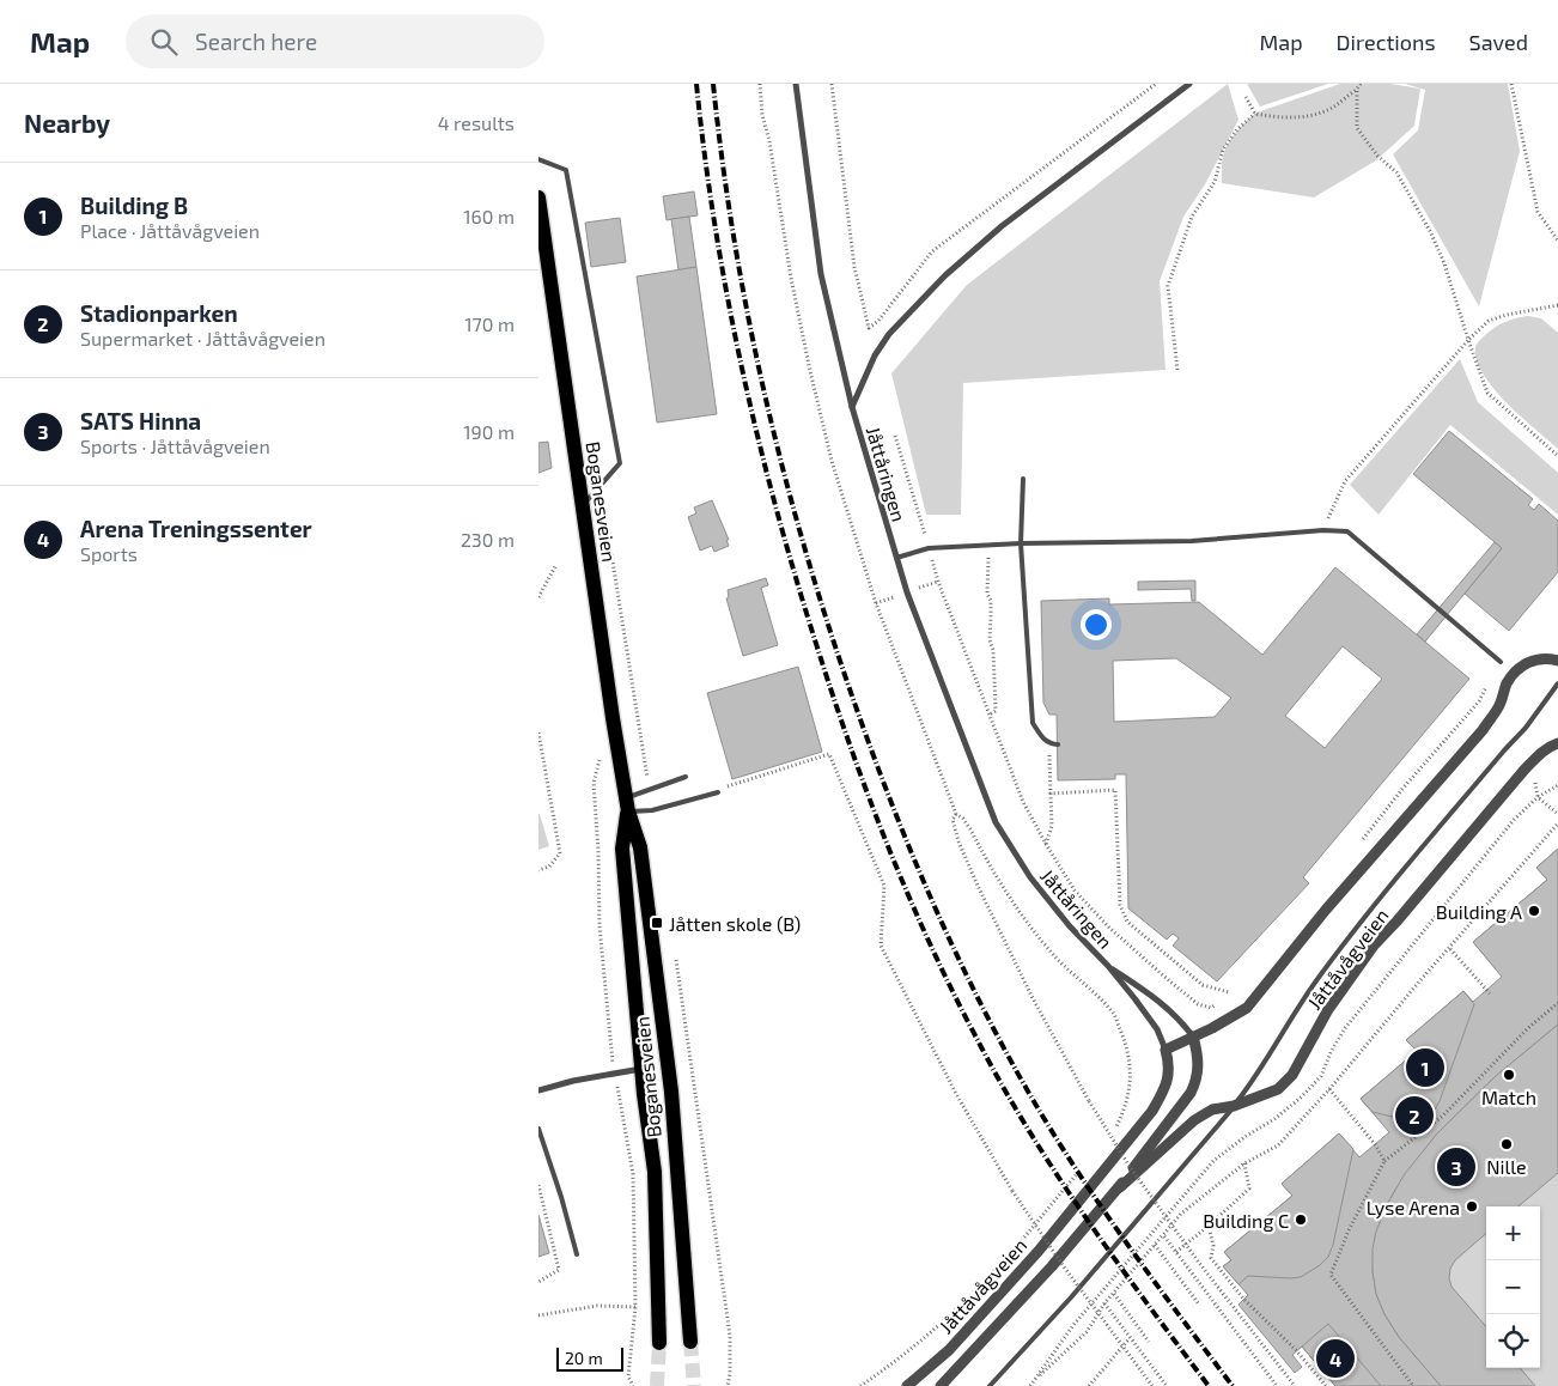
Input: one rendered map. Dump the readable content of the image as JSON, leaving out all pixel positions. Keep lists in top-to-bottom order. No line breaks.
{"streets":{"main road":["Boganesveien"],"street":["Jåttåringen","Jåttåvågveien"]},"crossings":[["Jåttåringen","Jåttåvågveien"]],"places":{"other":["Building A","Match","Nille","Lyse Arena","Building C"],"transit":["Jåtten skole (B)"]},"scale_bar":"20 m","page":{"header":"Map","search":"Search here","nav":["Map","Directions","Saved"],"heading":["Nearby","4 results"],"list":[{"mark":"1","name":"Building B","note":"Place · Jåttåvågveien","value":"160 m"},{"mark":"2","name":"Stadionparken","note":"Supermarket · Jåttåvågveien","value":"170 m"},{"mark":"3","name":"SATS Hinna","note":"Sports · Jåttåvågveien","value":"190 m"},{"mark":"4","name":"Arena Treningssenter","note":"Sports","value":"230 m"}],"pins":["1","2","3","4"],"map_buttons":["+","−"],"scale":"20 m"}}
